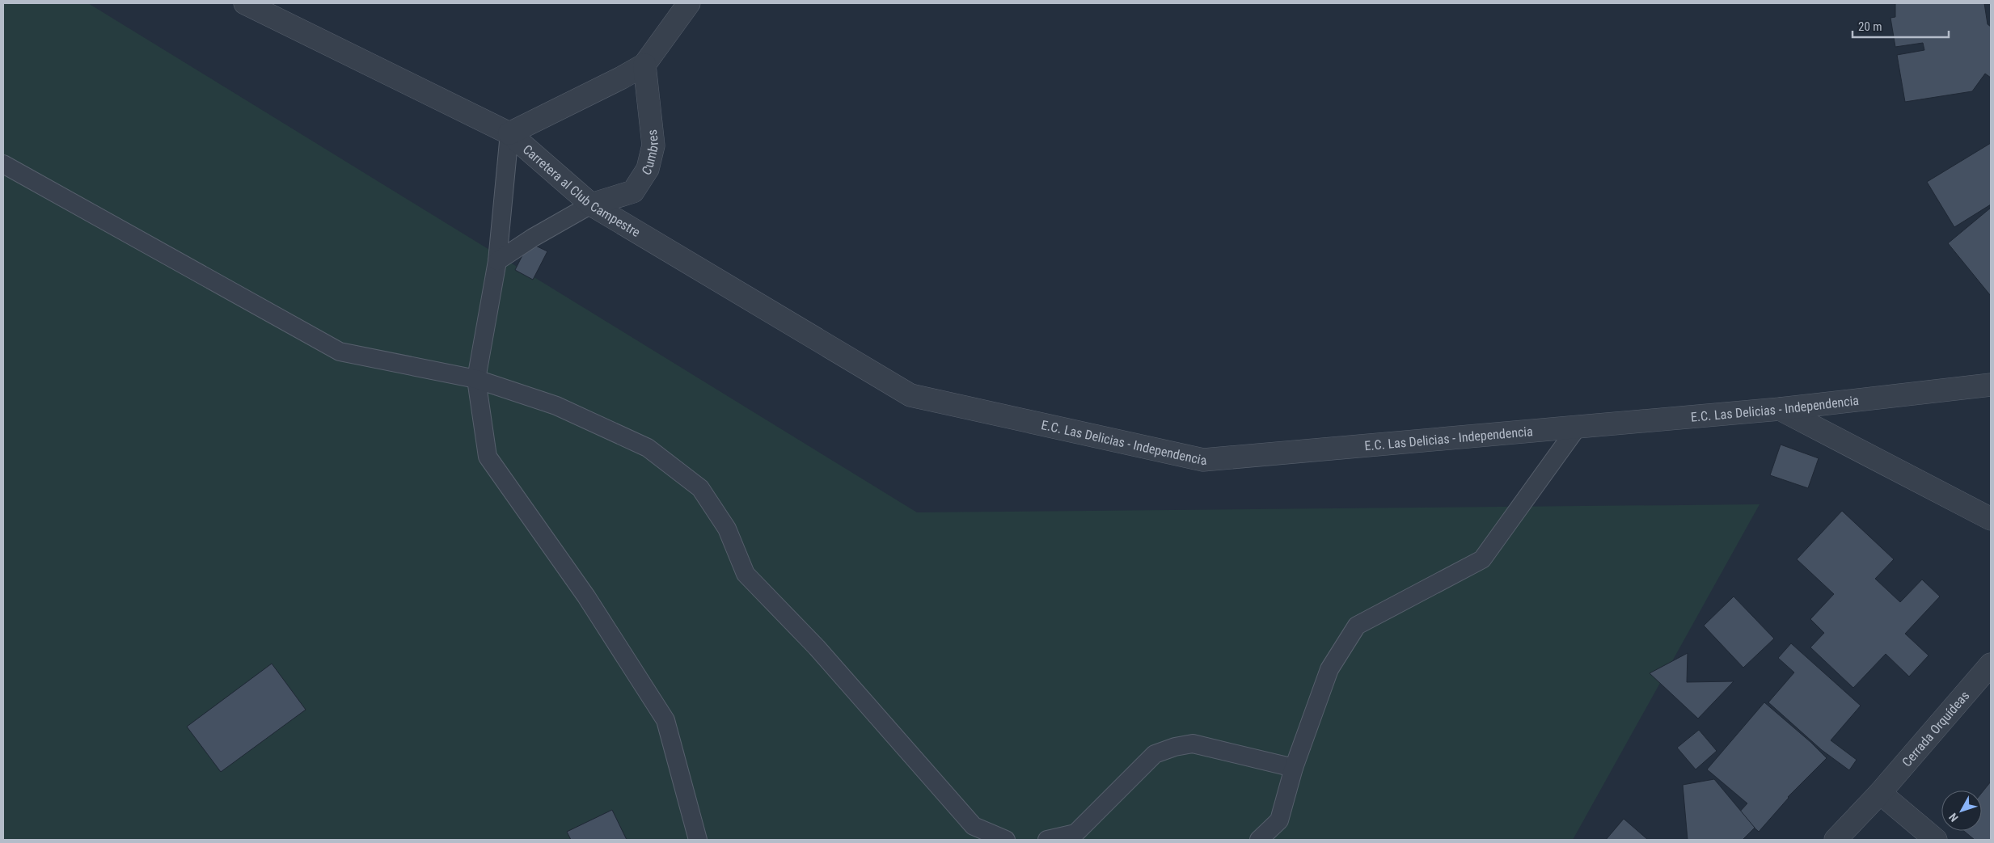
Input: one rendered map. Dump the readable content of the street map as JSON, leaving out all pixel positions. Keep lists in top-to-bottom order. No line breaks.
{"streets":{"street":["Cumbres","Carretera al Club Campestre","E.C. Las Delicias - Independencia","Cerrada Orquídeas"]},"crossings":[["Cumbres","Carretera al Club Campestre"],["Carretera al Club Campestre","E.C. Las Delicias - Independencia"]],"scale_bar":"20 m","north":"bottom left"}
